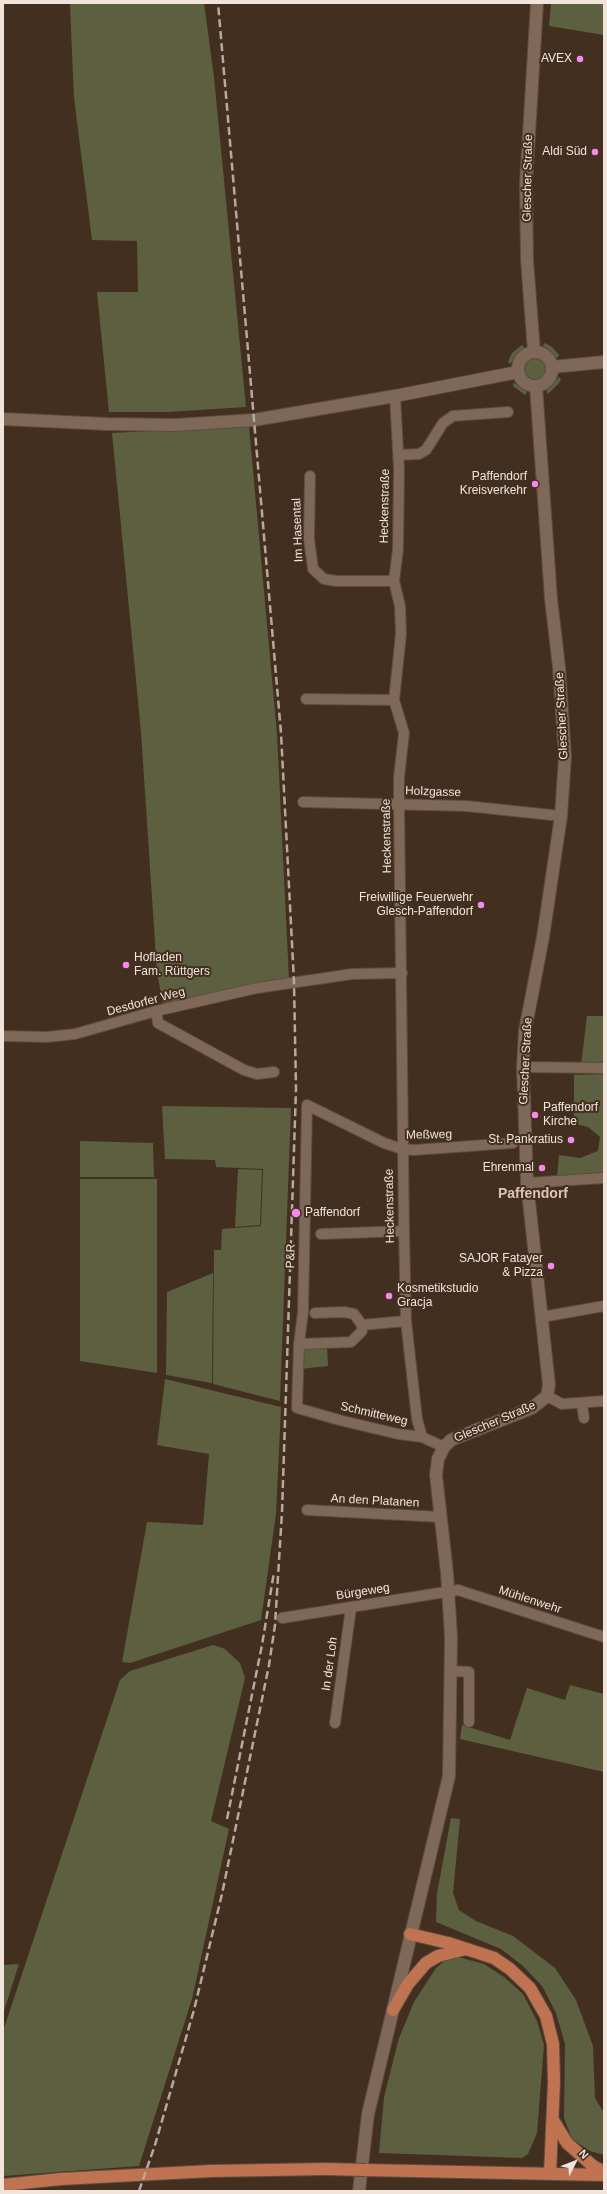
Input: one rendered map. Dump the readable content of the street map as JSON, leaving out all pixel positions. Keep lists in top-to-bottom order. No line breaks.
{"streets":{"street":["Glescher Straße","Heckenstraße","Im Hasental","Holzgasse","Desdorfer Weg","Meßweg","P&R","Schmitteweg","An den Platanen","Bürgeweg","Mühlenwehr","In der Loh"]},"crossings":[["Glescher Straße","Holzgasse"],["Glescher Straße","Schmitteweg"],["Glescher Straße","An den Platanen"],["Glescher Straße","Bürgeweg"],["Glescher Straße","Mühlenwehr"],["Heckenstraße","Im Hasental"],["Heckenstraße","Holzgasse"],["Heckenstraße","Desdorfer Weg"],["Heckenstraße","Meßweg"],["Heckenstraße","Schmitteweg"],["Meßweg","P&R"],["P&R","Schmitteweg"],["Bürgeweg","Mühlenwehr"],["Bürgeweg","In der Loh"]],"districts":["Paffendorf"],"places":["AVEX","Aldi Süd","Paffendorf Kreisverkehr","Freiwillige Feuerwehr Glesch-Paffendorf","Hofladen Fam. Rüttgers","Paffendorf Kirche","St. Pankratius","Ehrenmal","Paffendorf","SAJOR Fatayer & Pizza","Kosmetikstudio Gracja"],"north":"top right"}
